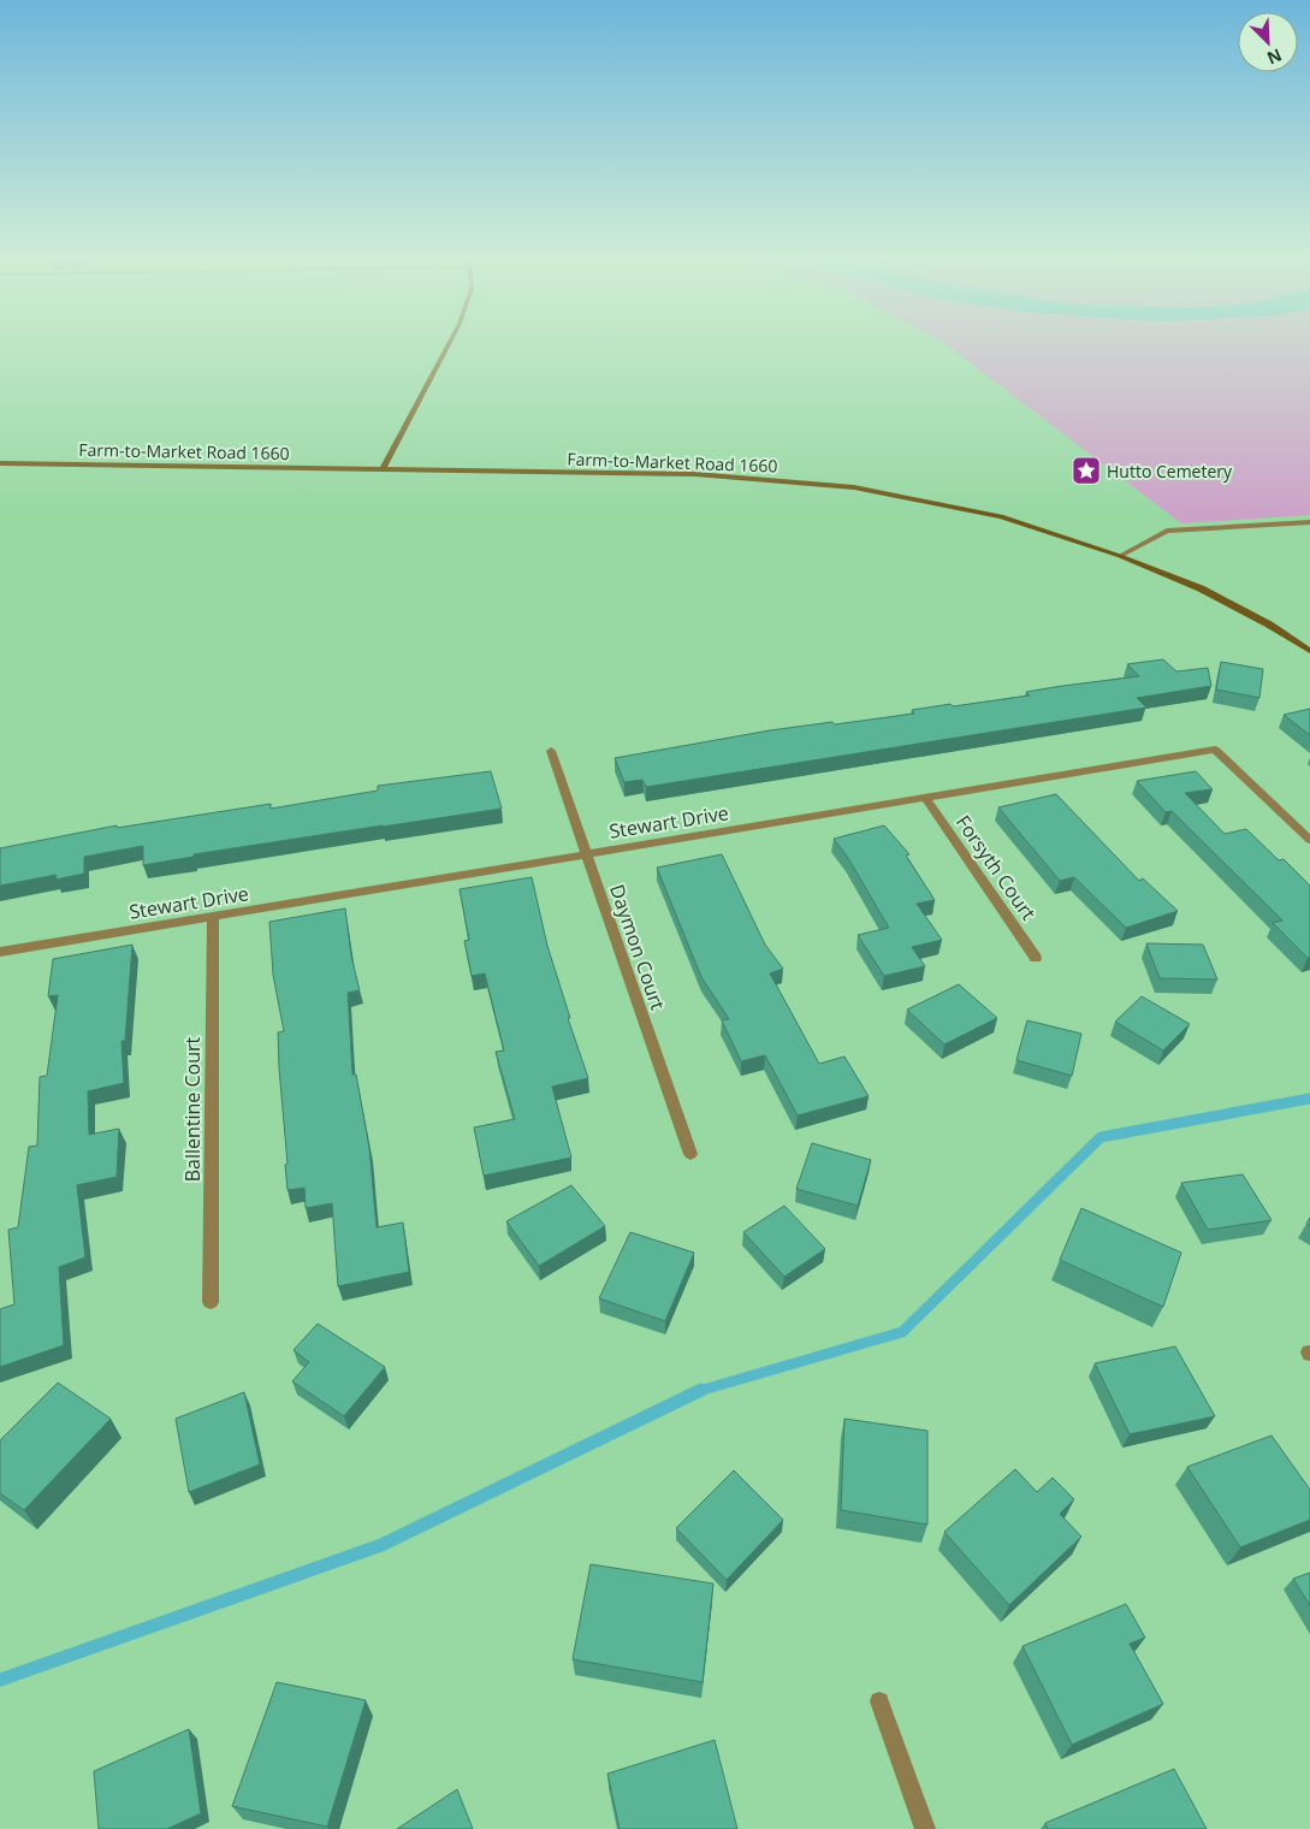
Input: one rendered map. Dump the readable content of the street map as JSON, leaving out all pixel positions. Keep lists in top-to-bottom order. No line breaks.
{"streets":{"main road":["Farm-to-Market Road 1660"],"street":["Stewart Drive","Forsyth Court","Daymon Court","Ballentine Court"]},"crossings":[["Stewart Drive","Forsyth Court"],["Stewart Drive","Daymon Court"],["Stewart Drive","Ballentine Court"]],"places":{"place":["Hutto Cemetery"]},"north":"bottom right"}
